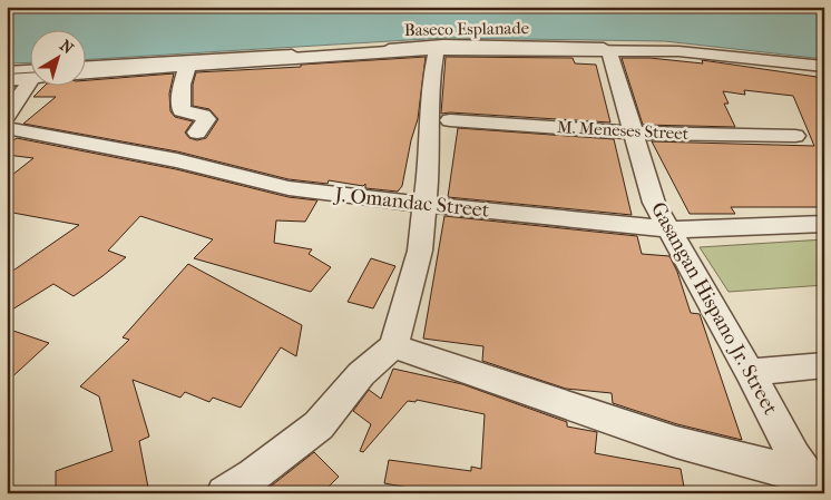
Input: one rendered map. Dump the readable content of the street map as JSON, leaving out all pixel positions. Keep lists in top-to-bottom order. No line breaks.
{"streets":{"street":["Baseco Esplanade","M. Meneses Street","J. Omandac Street","Gasangan Hispano Jr. Street"]},"crossings":[["M. Meneses Street","Gasangan Hispano Jr. Street"],["J. Omandac Street","Gasangan Hispano Jr. Street"]],"north":"top right"}
